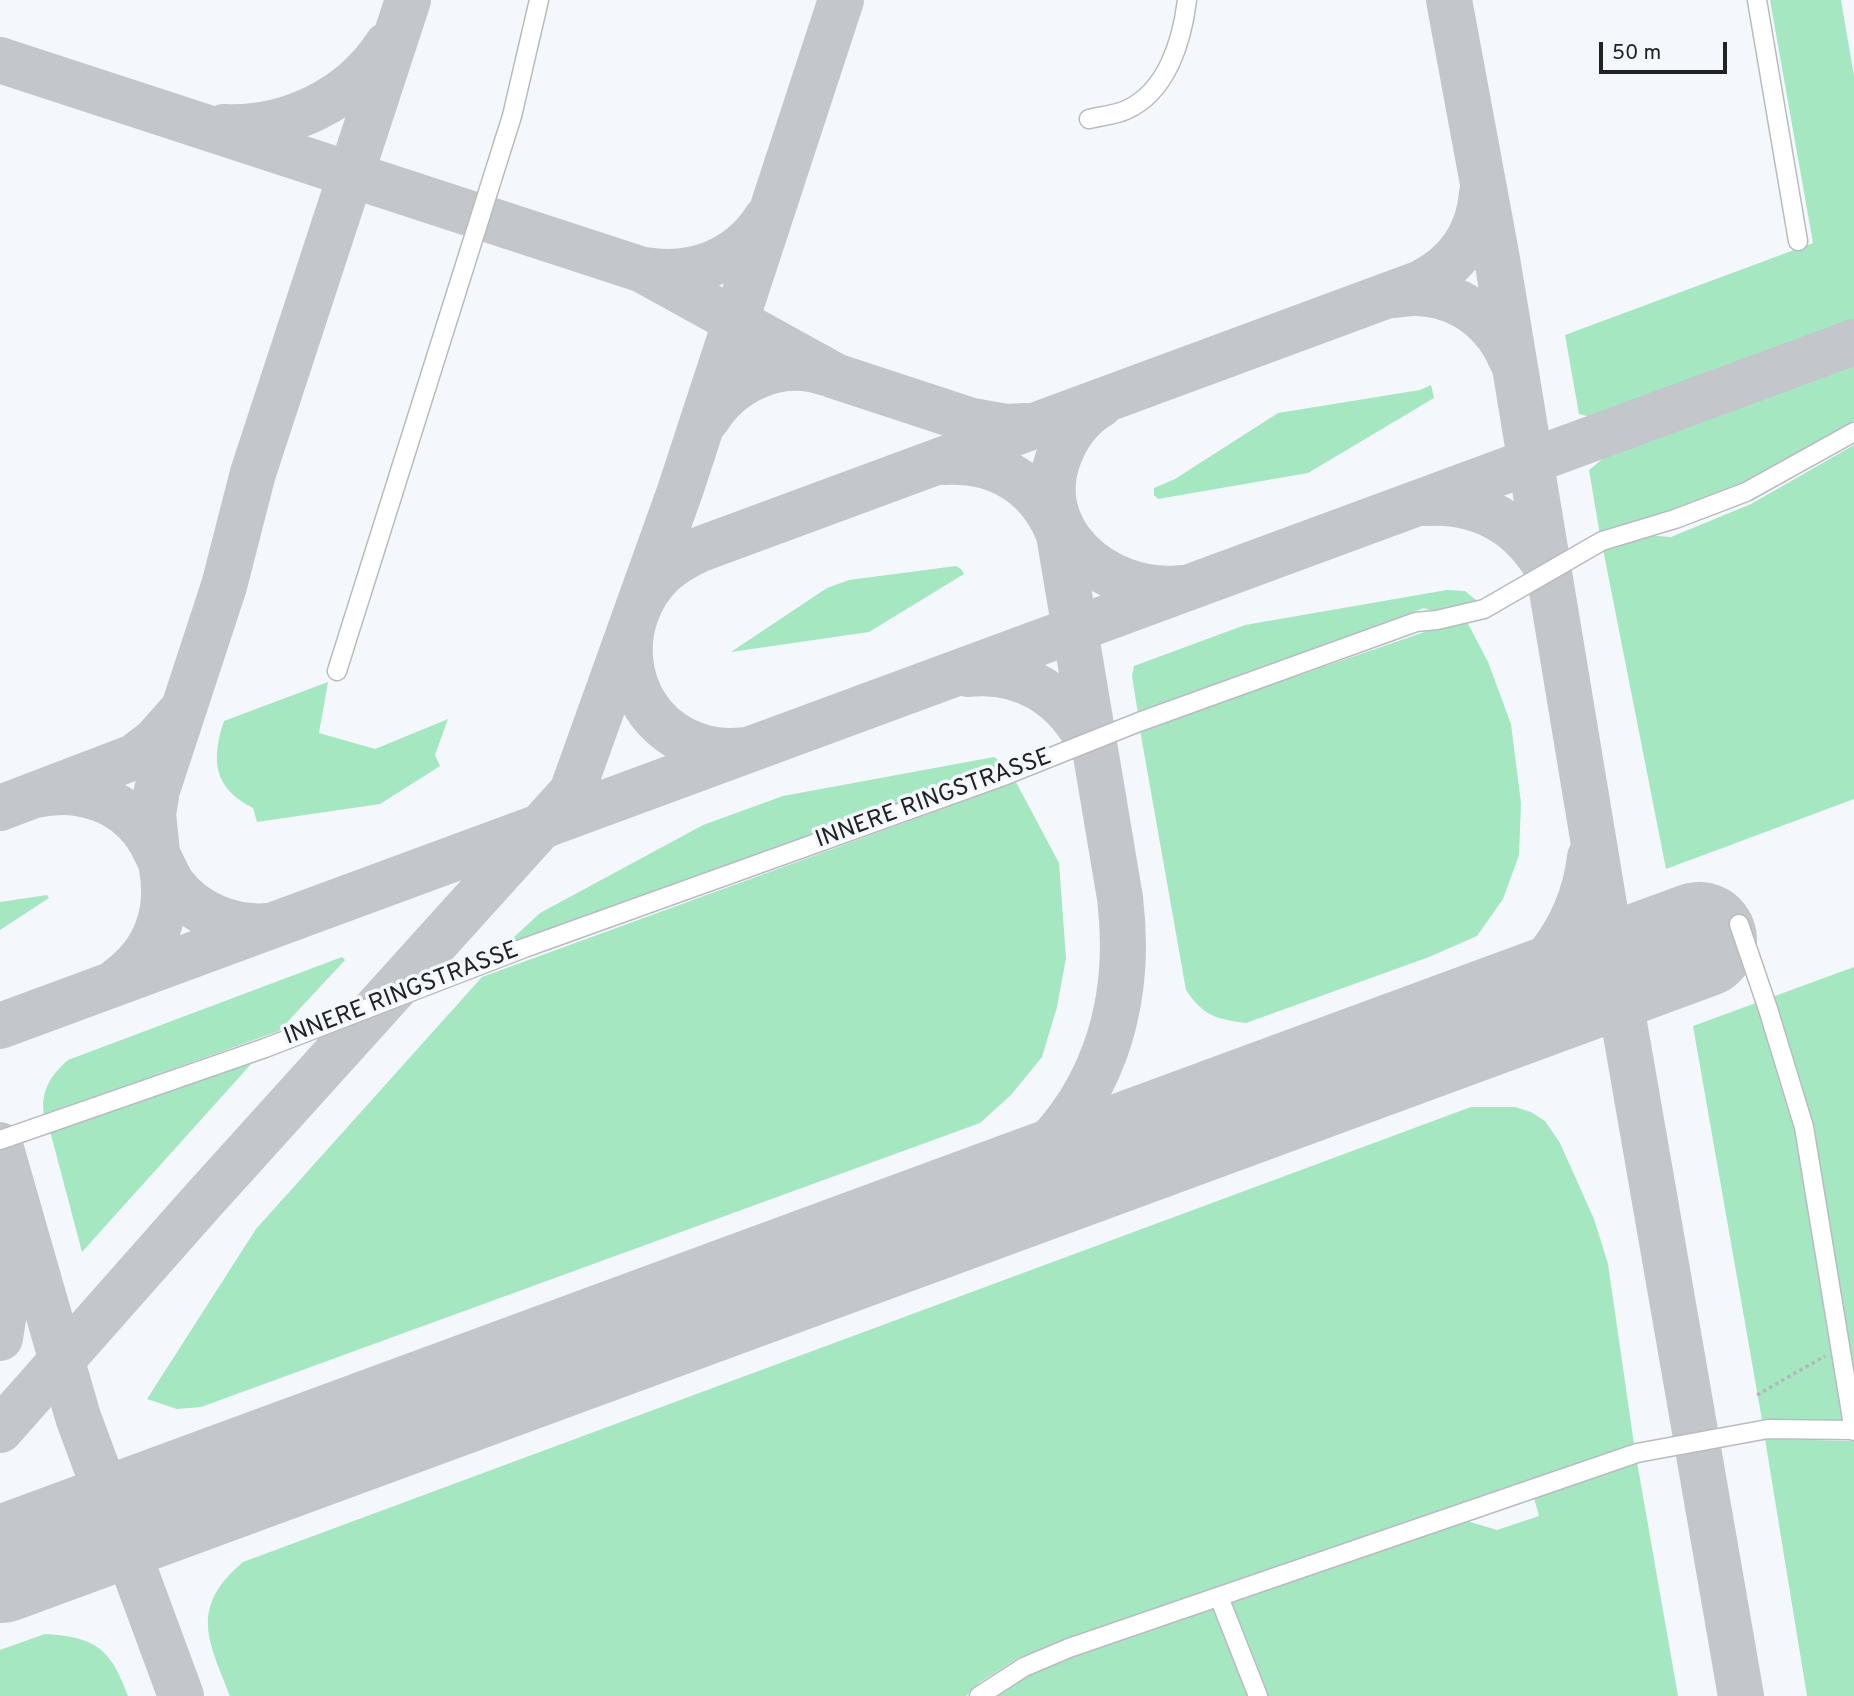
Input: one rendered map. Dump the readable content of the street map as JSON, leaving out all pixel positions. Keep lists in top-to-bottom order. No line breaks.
{"streets":{"lane":["INNERE RINGSTRASSE"]},"scale_bar":"50 m"}
